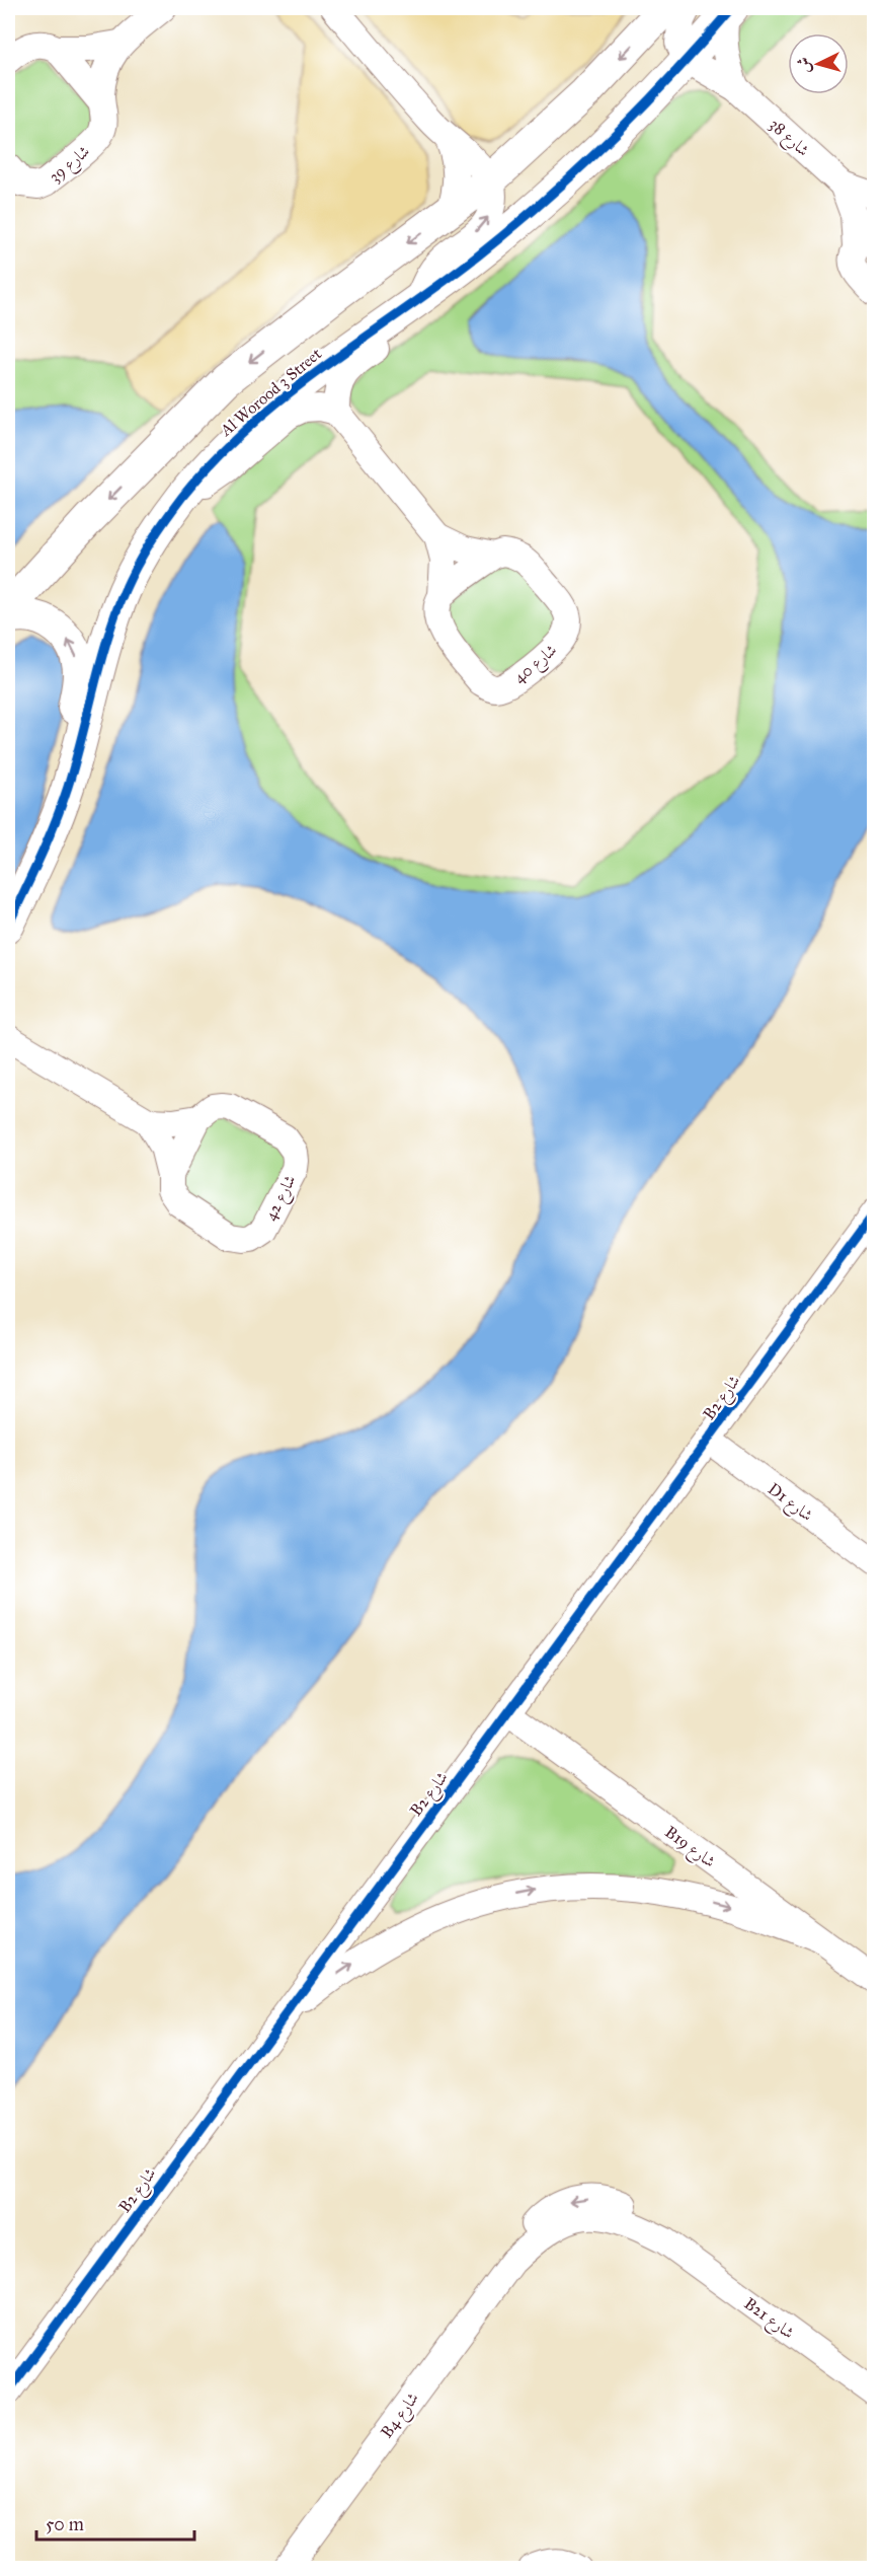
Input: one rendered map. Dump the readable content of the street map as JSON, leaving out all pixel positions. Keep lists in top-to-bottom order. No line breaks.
{"streets":{"street":["شارع 38","شارع 39","Al Worood 3 Street","شارع 40","شارع 42","B2 شارع","D1 شارع","B19 شارع","B21 شارع","B4 شارع"]},"crossings":[["شارع 38","Al Worood 3 Street"],["B2 شارع","D1 شارع"],["B2 شارع","B19 شارع"],["B21 شارع","B4 شارع"]],"scale_bar":"50 m","north":"left"}
